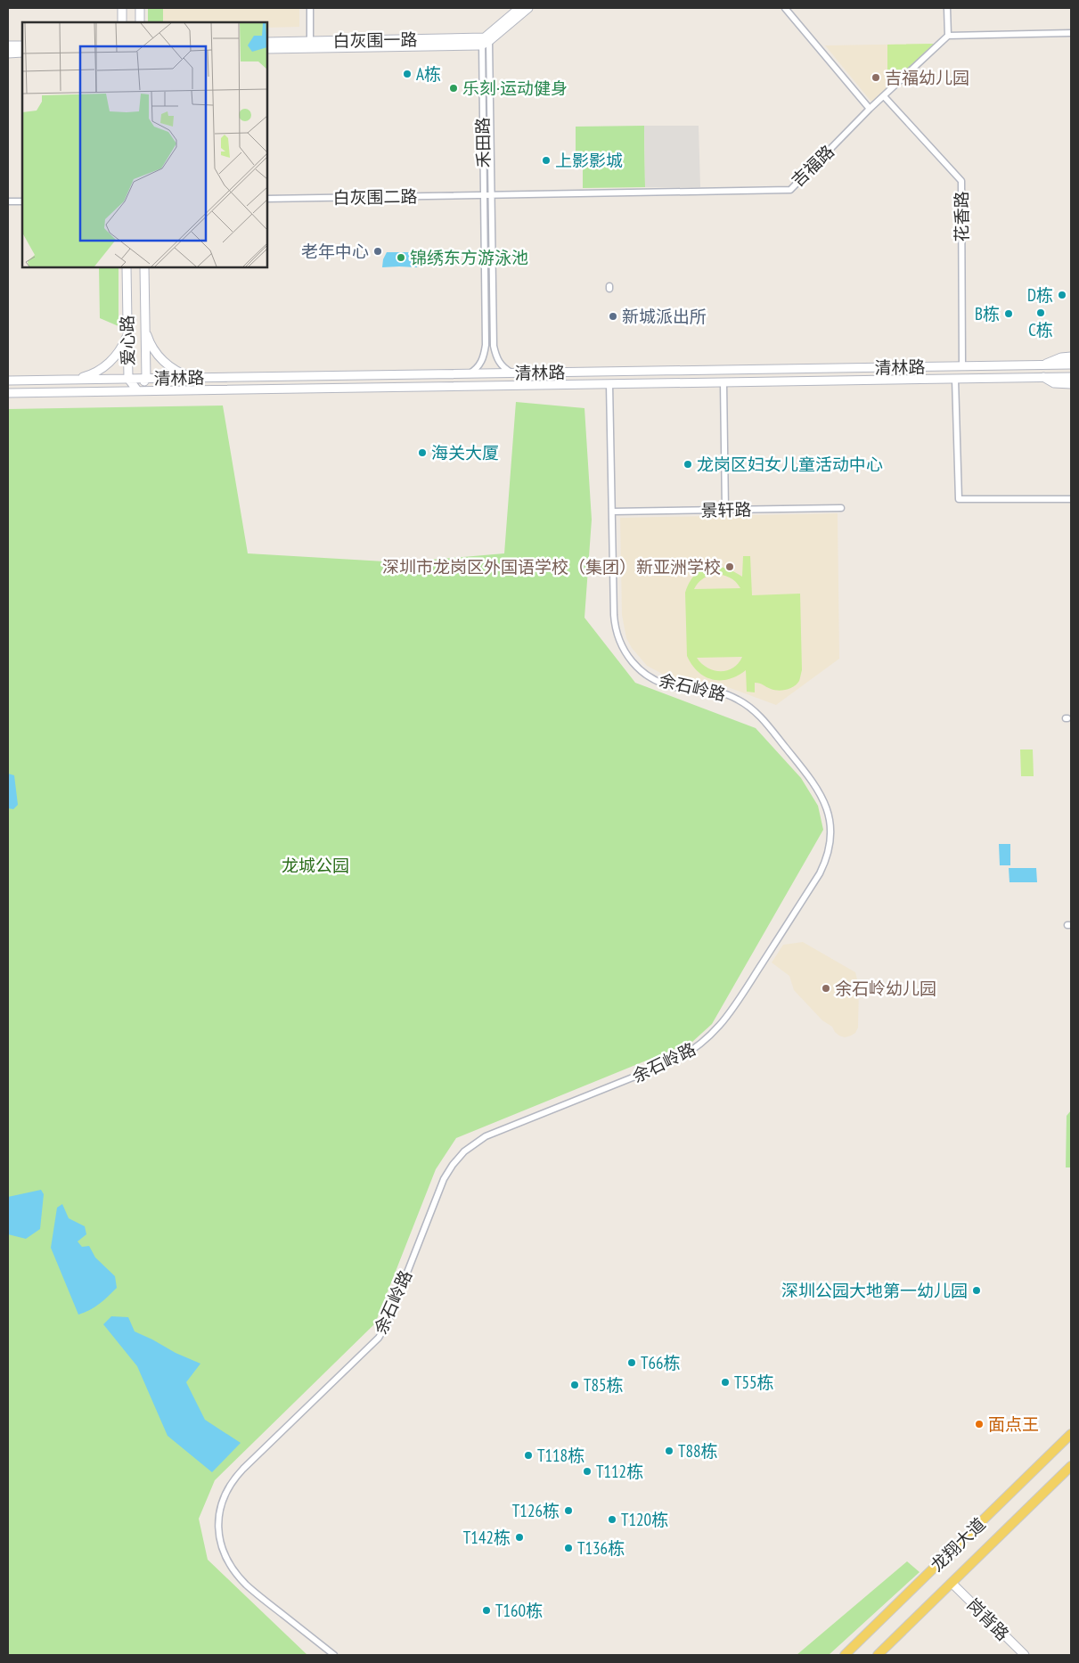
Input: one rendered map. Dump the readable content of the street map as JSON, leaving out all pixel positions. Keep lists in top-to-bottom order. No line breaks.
{"streets":{"main road":["白灰围一路","爱心路","清林路","龙翔大道","岗背路"],"street":["禾田路","吉福路","白灰围二路","花香路","景轩路","余石岭路"]},"crossings":[["白灰围一路","禾田路"],["禾田路","吉福路"],["禾田路","白灰围二路"],["禾田路","清林路"],["吉福路","白灰围二路"],["吉福路","花香路"],["花香路","清林路"],["爱心路","清林路"],["清林路","余石岭路"],["景轩路","余石岭路"],["龙翔大道","岗背路"]],"parks":["龙城公园"],"places":["A栋","吉福幼儿园","乐刻·运动健身","上影影城","老年中心","锦绣东方游泳池","D栋","C栋","B栋","新城派出所","海关大厦","龙岗区妇女儿童活动中心","深圳市龙岗区外国语学校（集团）新亚洲学校","余石岭幼儿园","深圳公园大地第一幼儿园","T66栋","T55栋","T85栋","面点王","T88栋","T118栋","T112栋","T126栋","T120栋","T142栋","T136栋","T160栋"]}
